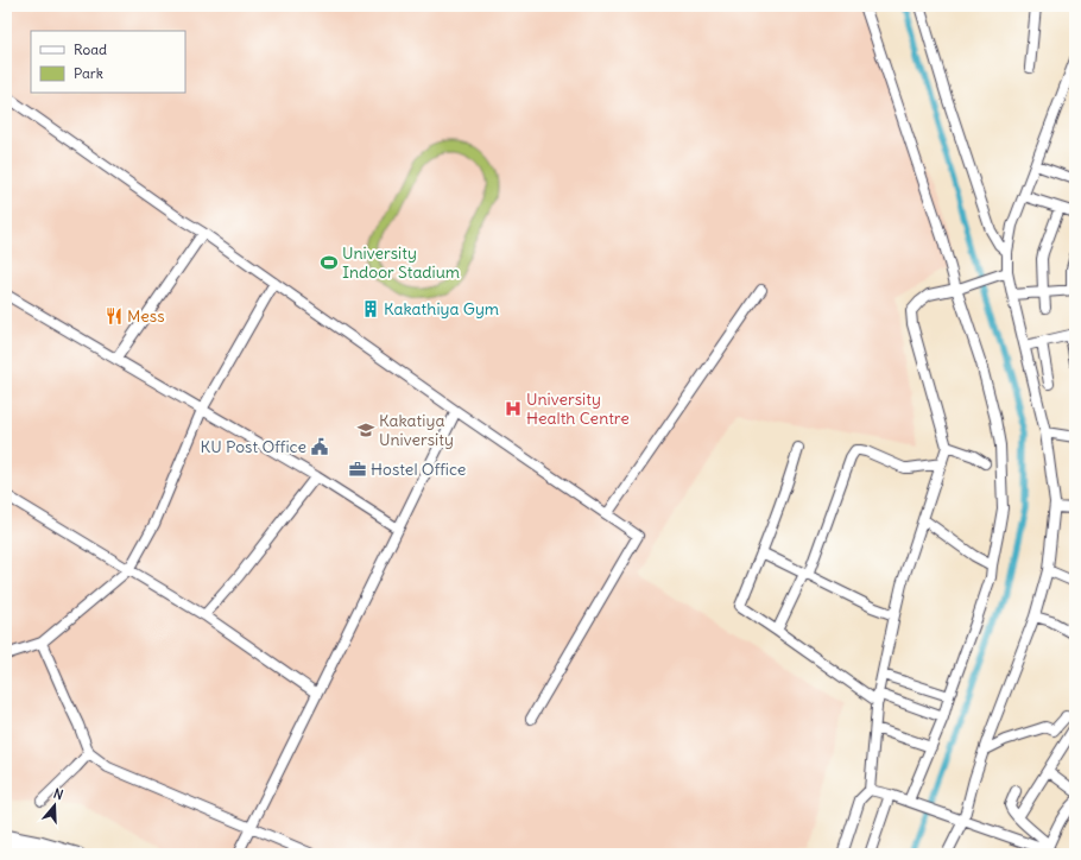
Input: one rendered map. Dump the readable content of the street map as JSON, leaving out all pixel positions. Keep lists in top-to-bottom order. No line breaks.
{"places":{"sports":["University Indoor Stadium"],"building":["Kakathiya Gym"],"restaurant":["Mess"],"hospital":["University Health Centre"],"school or university":["Kakatiya University"],"public building":["KU Post Office"],"office":["Hostel Office"]},"legend":["Road","Park"],"north":"top"}
